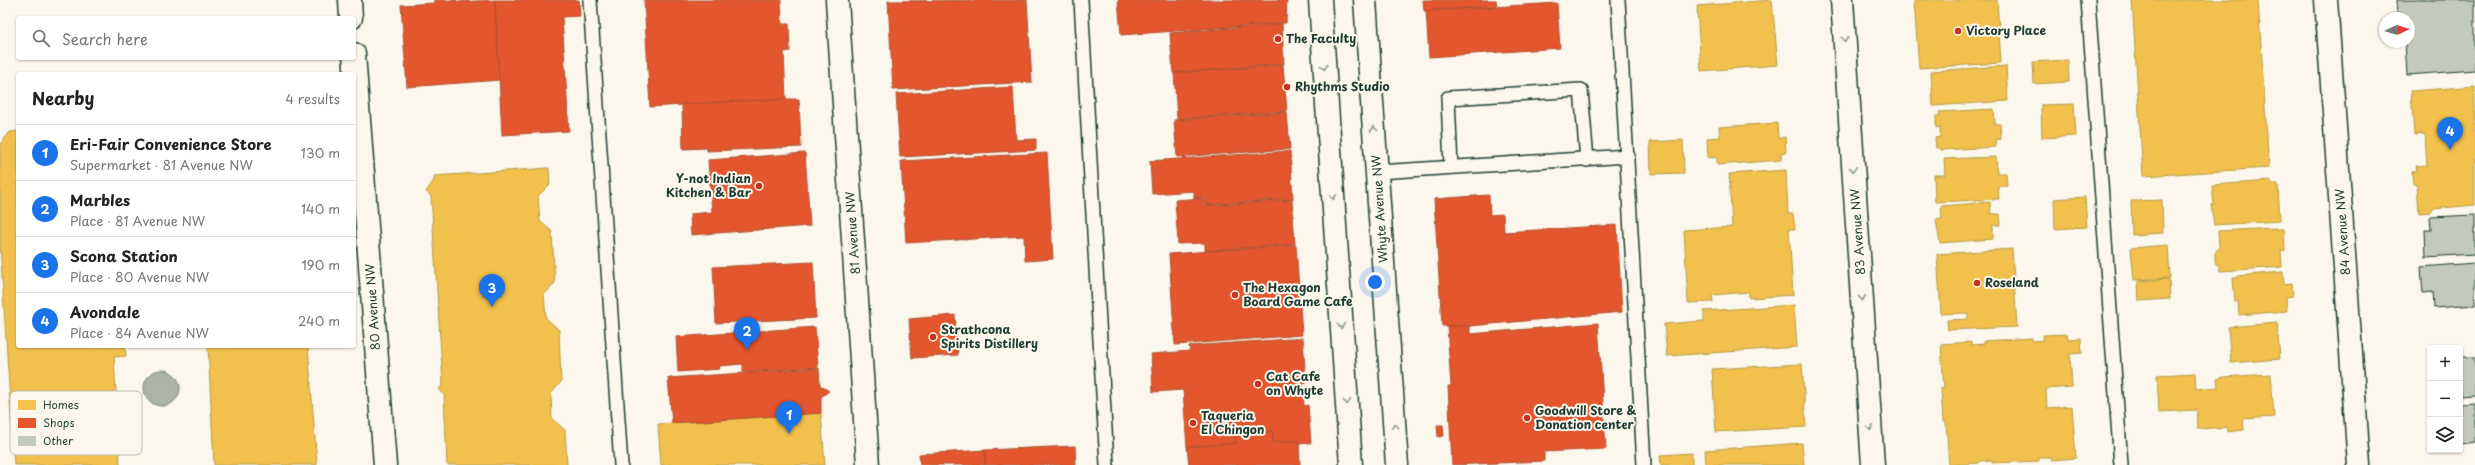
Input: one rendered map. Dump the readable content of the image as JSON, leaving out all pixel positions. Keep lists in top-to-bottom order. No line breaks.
{"streets":{"street":["Whyte Avenue NW","83 Avenue NW","84 Avenue NW","81 Avenue NW","80 Avenue NW"]},"one_way":["83 Avenue NW"],"places":["Victory Place","The Faculty","Rhythms Studio","Y-not Indian Kitchen & Bar","Roseland","The Hexagon Board Game Cafe","Strathcona Spirits Distillery","Cat Cafe on Whyte","Goodwill Store & Donation center","Taqueria El Chingon"],"legend":["Homes","Shops","Other"],"north":"right","page":{"search":"Search here","heading":["Nearby","4 results"],"pins":["4","3","2","1"],"list":[{"mark":"1","name":"Eri-Fair Convenience Store","note":"Supermarket · 81 Avenue NW","value":"130 m"},{"mark":"2","name":"Marbles","note":"Place · 81 Avenue NW","value":"140 m"},{"mark":"3","name":"Scona Station","note":"Place · 80 Avenue NW","value":"190 m"},{"mark":"4","name":"Avondale","note":"Place · 84 Avenue NW","value":"240 m"}],"map_buttons":["+","−"]}}
